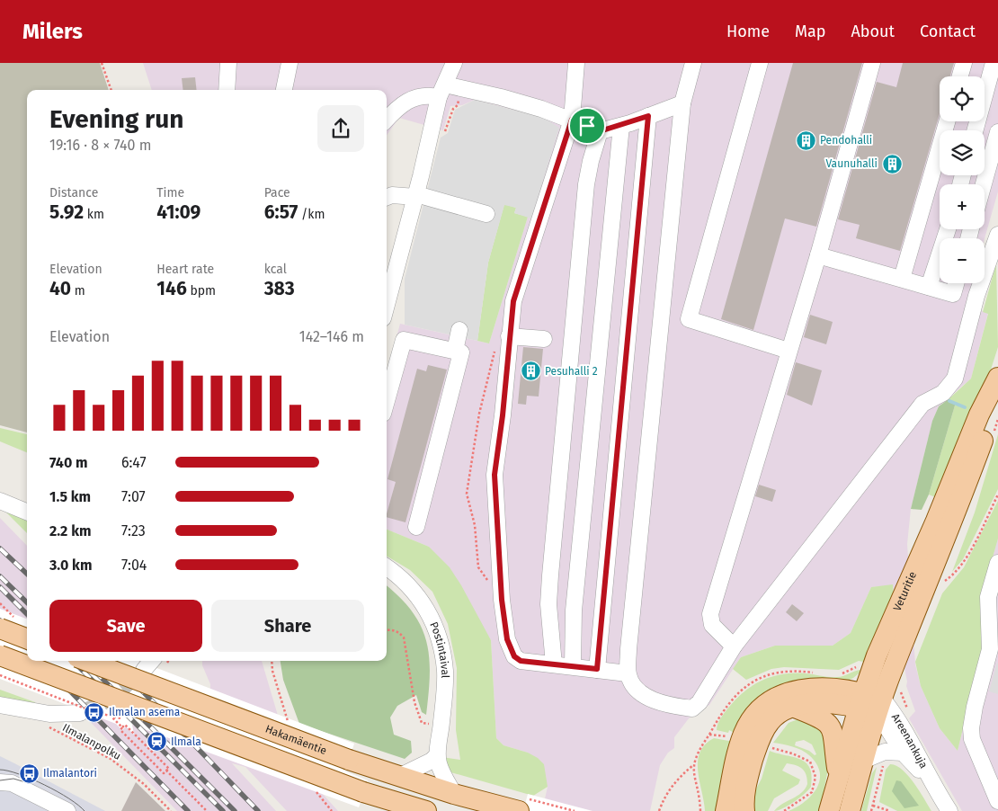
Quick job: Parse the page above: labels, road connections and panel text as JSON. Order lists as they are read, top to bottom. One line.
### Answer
{"streets":{"main road":["Veturitie","Hakamäentie"],"street":["Postintaival","Areenankuja"],"path":["Ilmalanpolku"]},"crossings":[["Veturitie","Areenankuja"]],"places":{"building":["Pendohalli","Vaunuhalli","Pesuhalli 2"],"bus stop":["Ilmalan asema","Ilmalantori"],"station":["Ilmala"]},"page":{"header":"Milers","nav":["Home","Map","About","Contact"],"map_buttons":["+","−"],"heading":["Evening run","19:16 · 8 × 740 m"],"stats":[["Distance","5.92 km"],["Time","41:09"],["Pace","6:57 /km"],["Elevation","40 m"],["Heart rate","146 bpm"],["kcal","383"]],"chart":["Elevation","142–146 m"],"list":[{"name":"740 m","note":"6:47"},{"name":"1.5 km","note":"7:07"},{"name":"2.2 km","note":"7:23"},{"name":"3.0 km","note":"7:04"}],"buttons":["Save","Share"]}}
